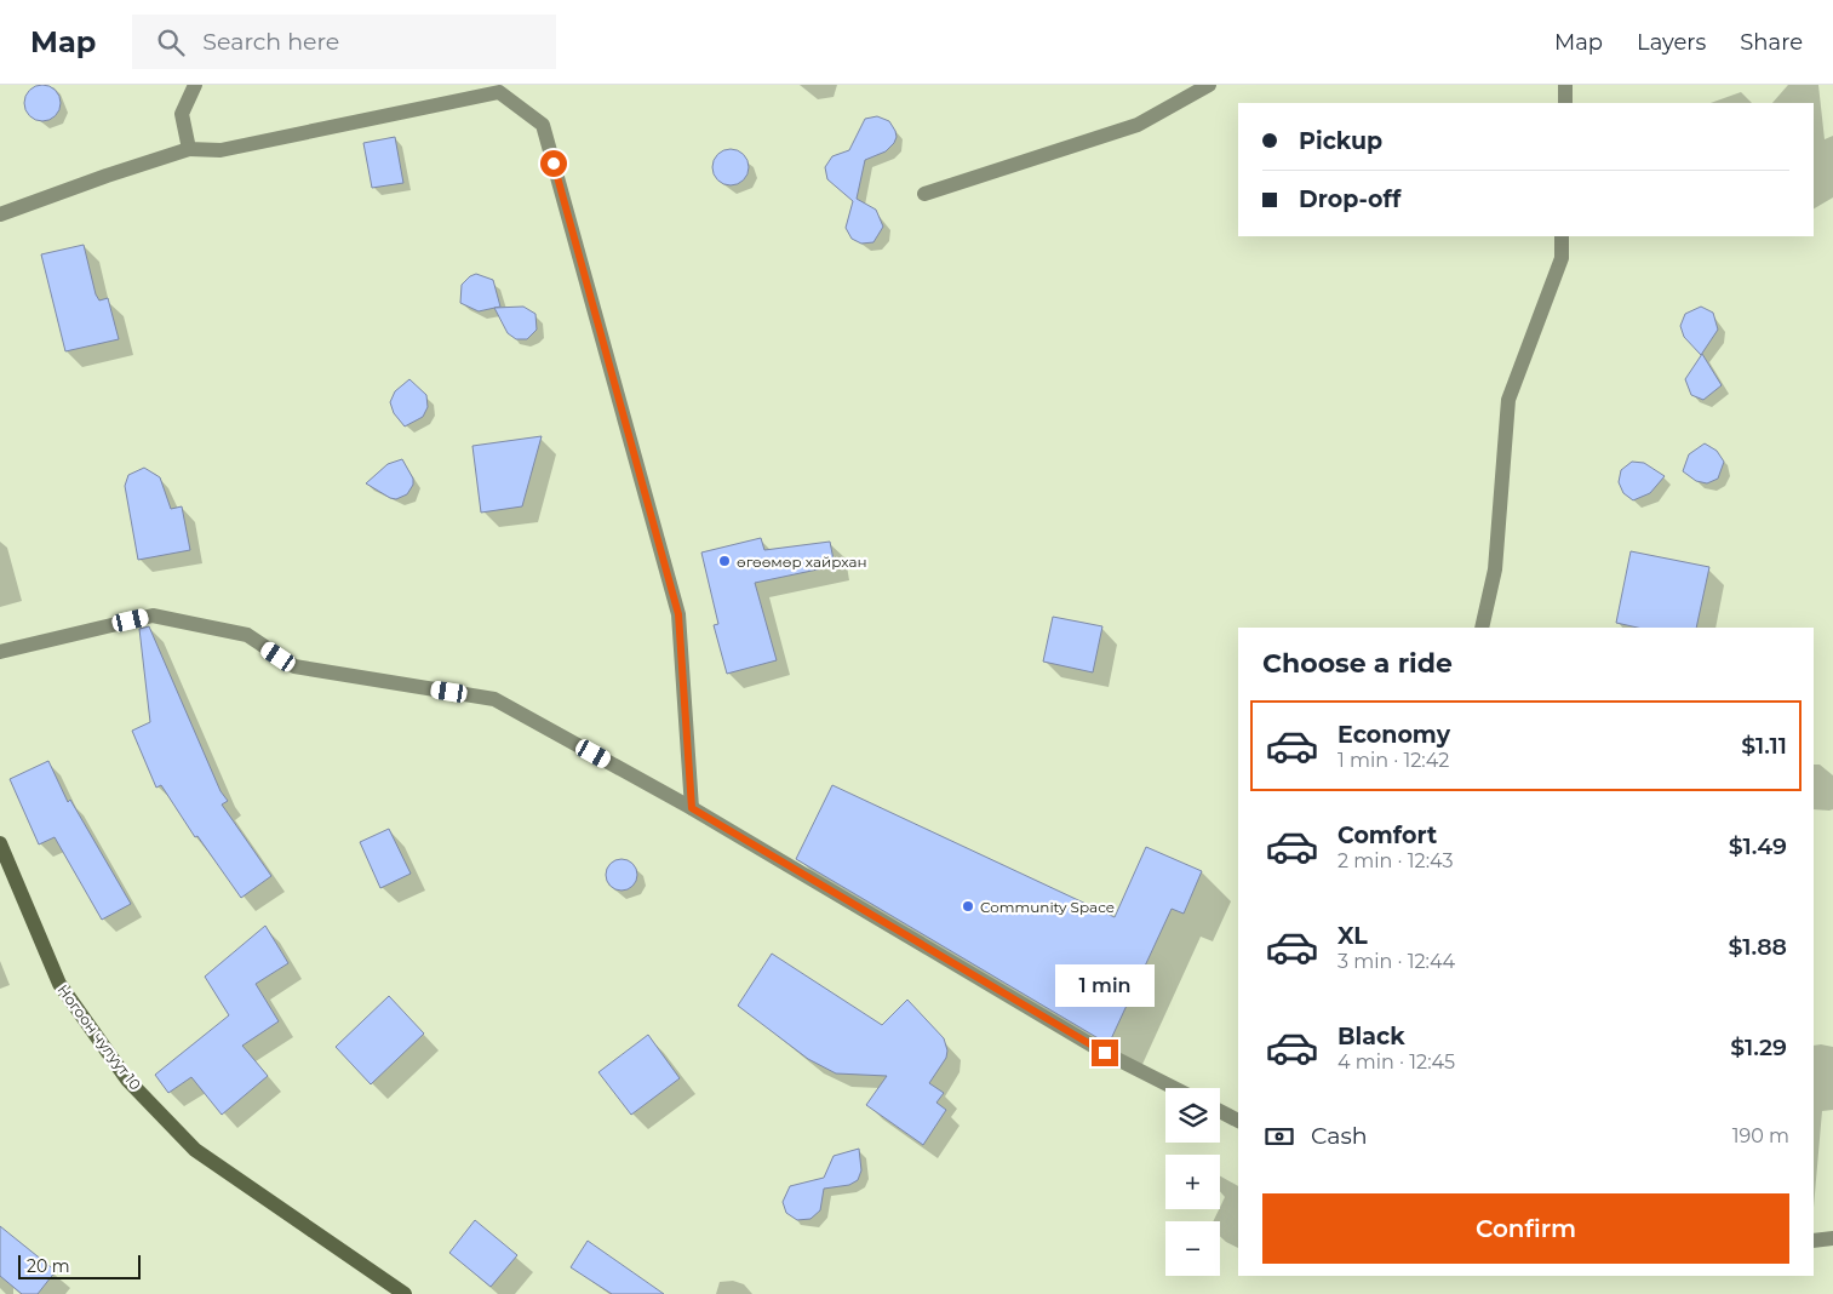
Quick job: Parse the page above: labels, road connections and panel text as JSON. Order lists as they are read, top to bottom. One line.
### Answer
{"streets":{"street":["Ногоон чулуут 10"]},"places":["өгөөмөр хайрхан","Community Space"],"scale_bar":"20 m","page":{"header":"Map","search":"Search here","nav":["Map","Layers","Share"],"banner":["Pickup","Drop-off"],"heading":"Choose a ride","list":[{"name":"Economy","note":"1 min · 12:42","value":"$1.11"},{"name":"Comfort","note":"2 min · 12:43","value":"$1.49"},{"name":"XL","note":"3 min · 12:44","value":"$1.88"},{"name":"Black","note":"4 min · 12:45","value":"$1.29"}],"bubble":"1 min","map_buttons":["+","−"],"pay":["Cash","190 m"],"buttons":"Confirm","scale":"20 m"}}
